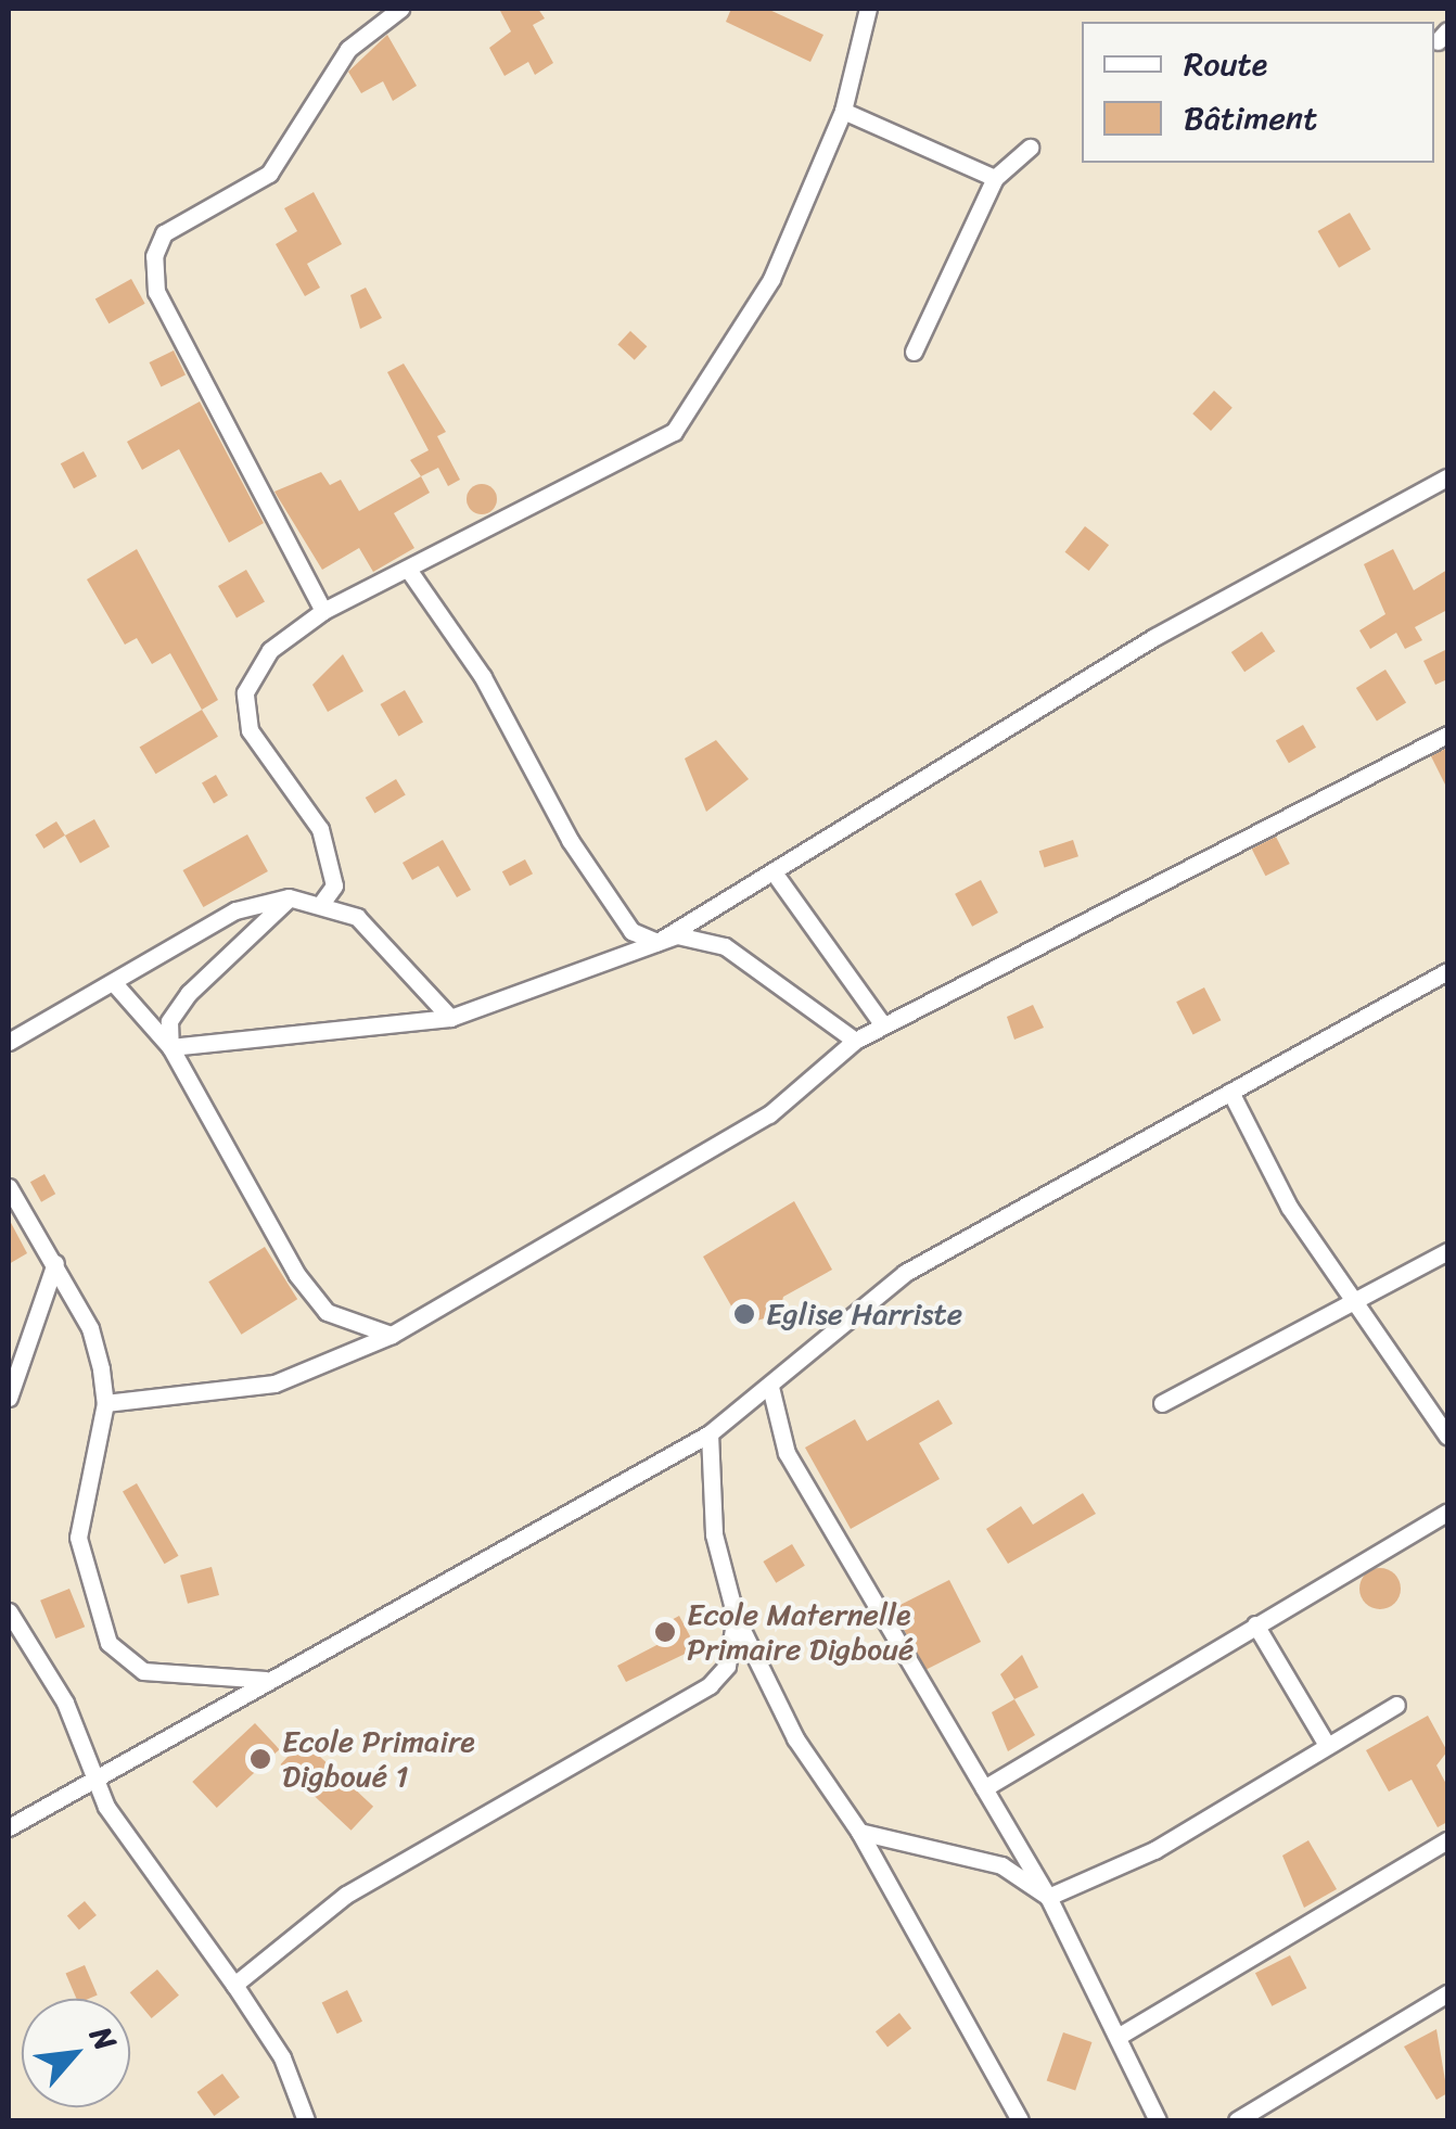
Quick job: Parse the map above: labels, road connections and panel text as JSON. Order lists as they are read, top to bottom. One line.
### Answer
{"places":["Eglise Harriste","Ecole Maternelle Primaire Digboué","Ecole Primaire Digboué 1"],"legend":["Route","Bâtiment"],"north":"top right"}
